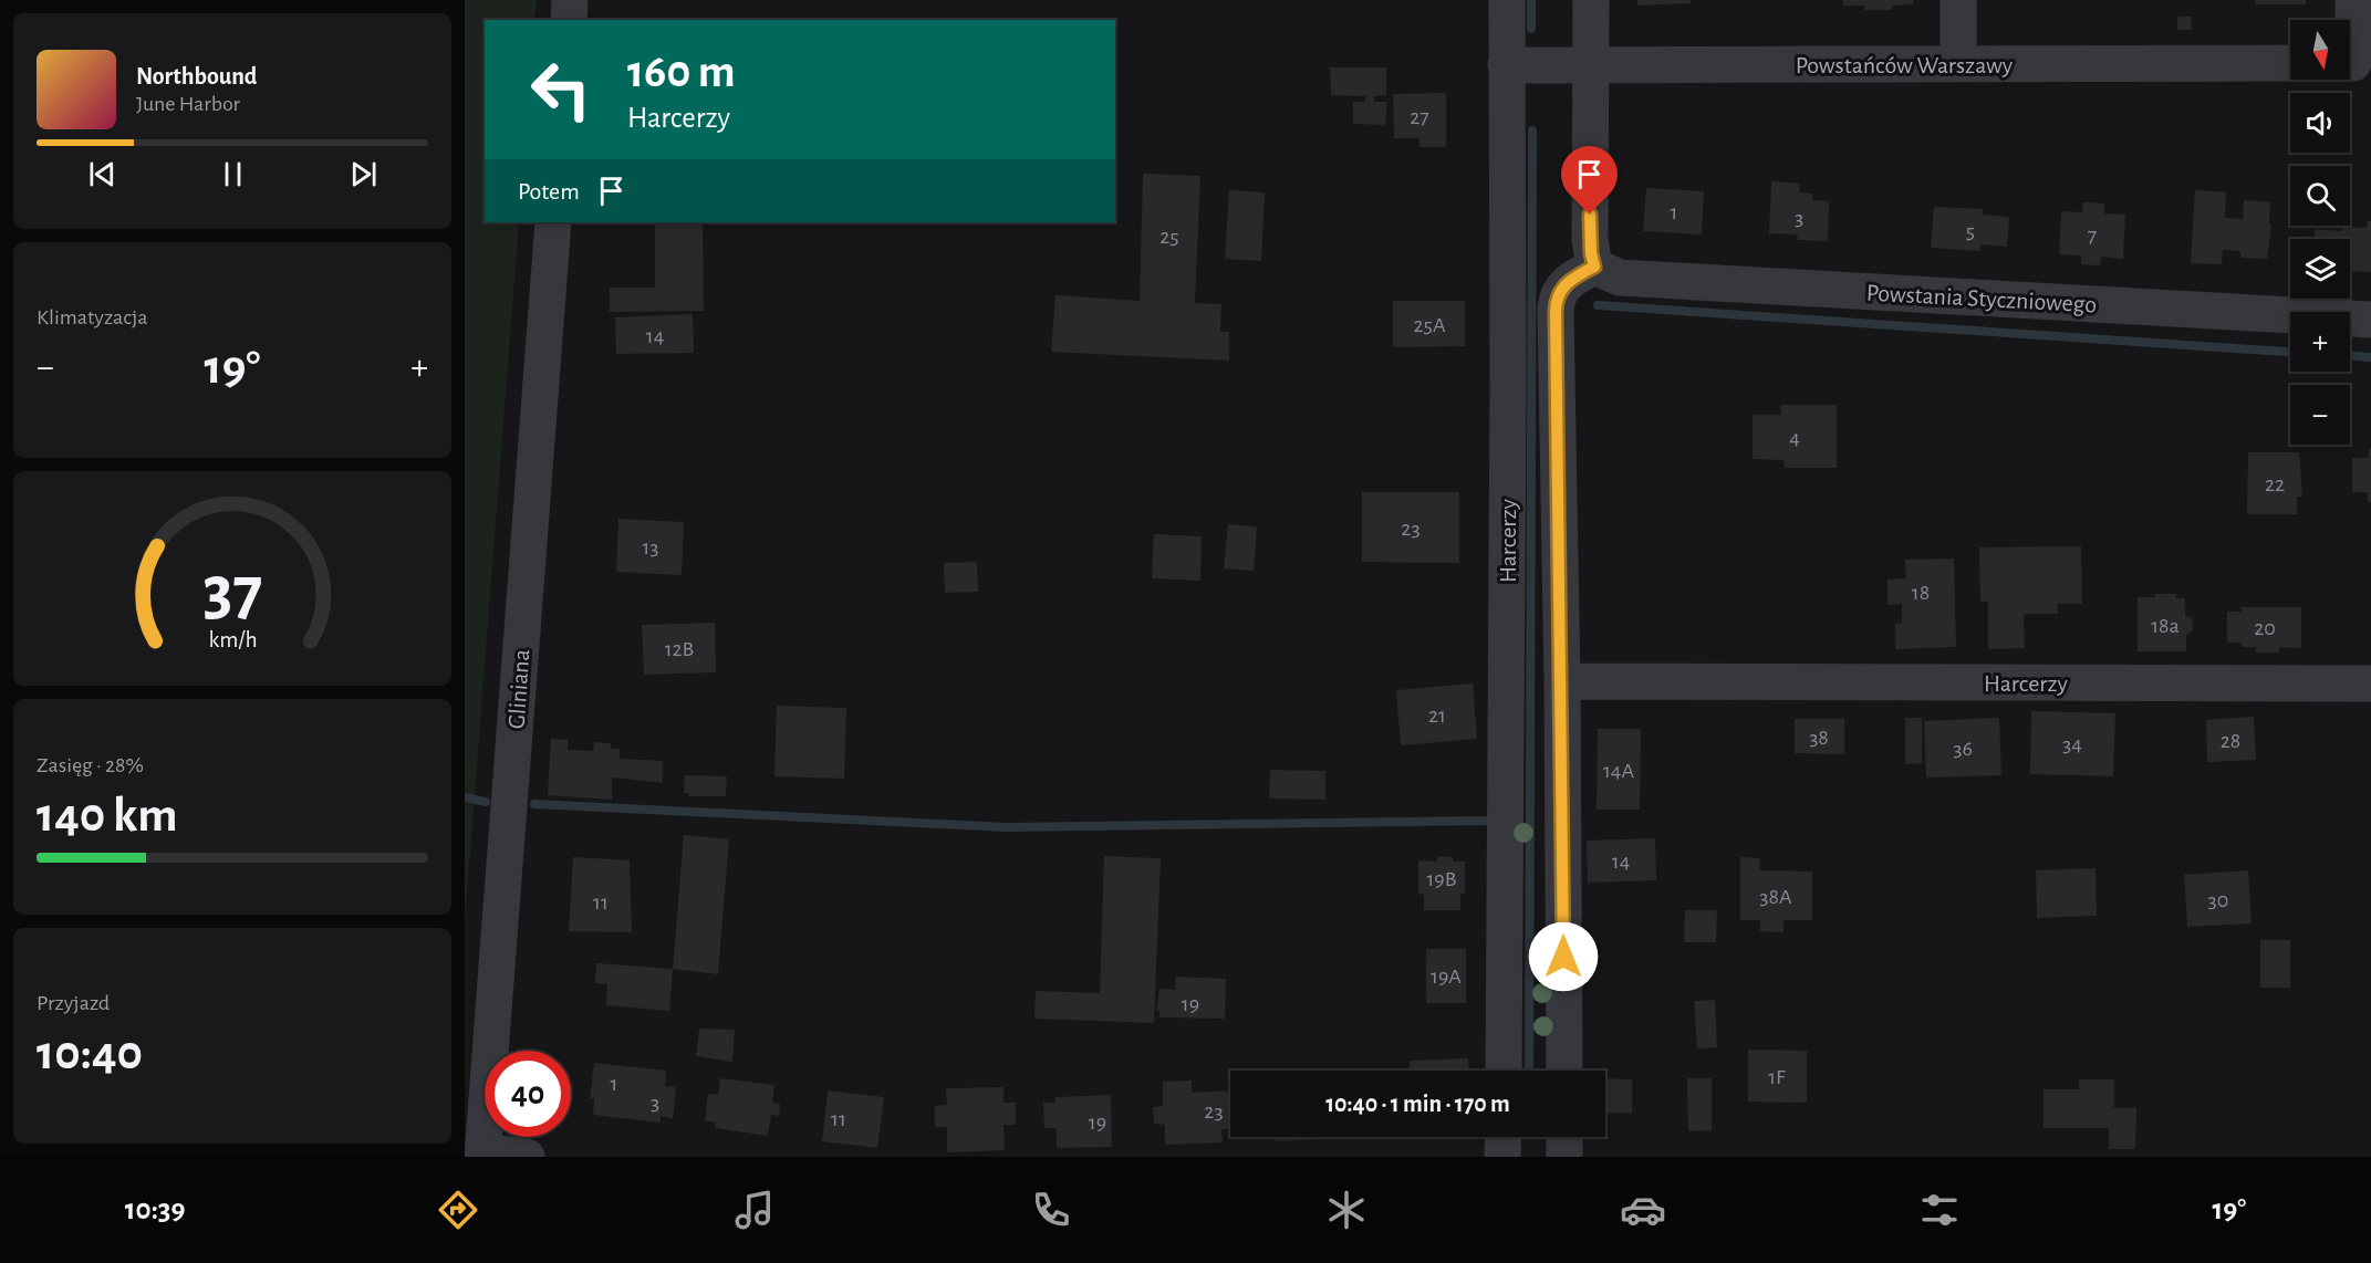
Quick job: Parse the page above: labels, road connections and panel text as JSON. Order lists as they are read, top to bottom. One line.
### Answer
{"streets":{"street":["Powstańców Warszawy","Powstania Styczniowego","Harcerzy","Gliniana"]},"crossings":[["Powstańców Warszawy","Harcerzy"],["Powstania Styczniowego","Harcerzy"]],"house_numbers":["27","1","3","5","7","25","25A","14","4","22","23","13","18","18a","20","12B","21","38","28","34","36","14A","14","19B","38A","30","11","19A","19","1F","1","3","23","11","19"],"north":"bottom","page":{"map_buttons":["+","−"],"turn":["160 m","Harcerzy"],"song":["Northbound","June Harbor"],"then":"Potem","tile":["Klimatyzacja",["Zasięg · 28%","140 km"],["Przyjazd","10:40"]],"heat":["−","19°","+"],"limit":"40","trip":"10:40 · 1 min · 170 m","tabs":["10:39","19°"],"gauge":["37","km/h"]}}
